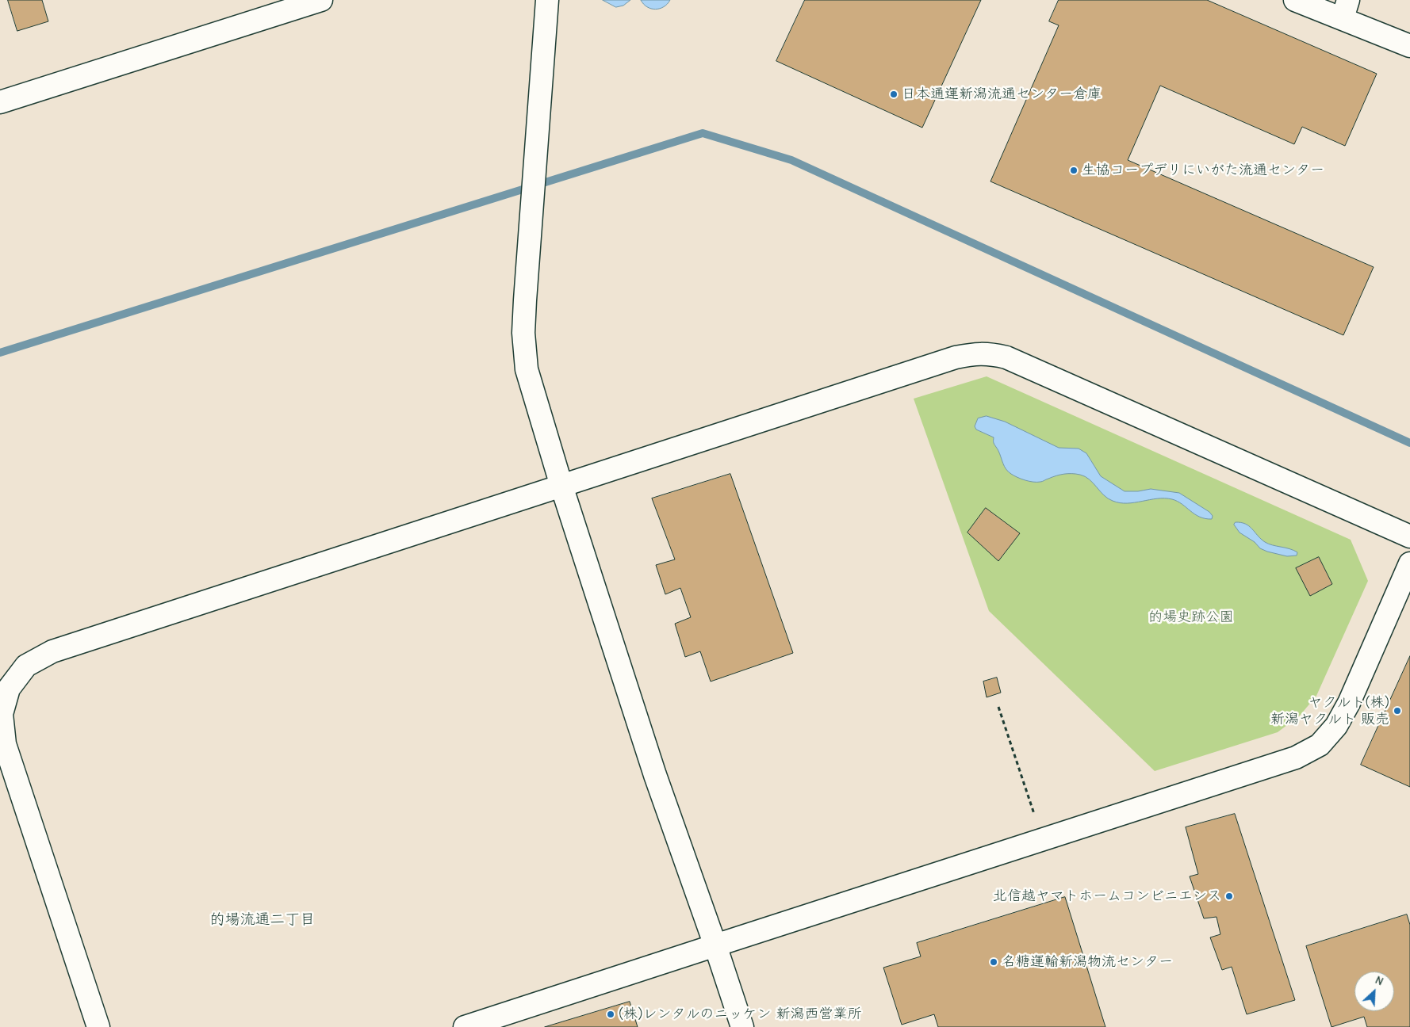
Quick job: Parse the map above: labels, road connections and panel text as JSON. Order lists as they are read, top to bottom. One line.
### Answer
{"districts":["的場流通二丁目"],"parks":["的場史跡公園"],"places":["日本通運新潟流通センター倉庫","生協コープデリにいがた流通センター","ヤクルト(株) 新潟ヤクルト 販売","北信越ヤマトホームコンビニエンス","名糖運輸新潟物流センター","(株)レンタルのニッケン 新潟西営業所"],"north":"top right"}
